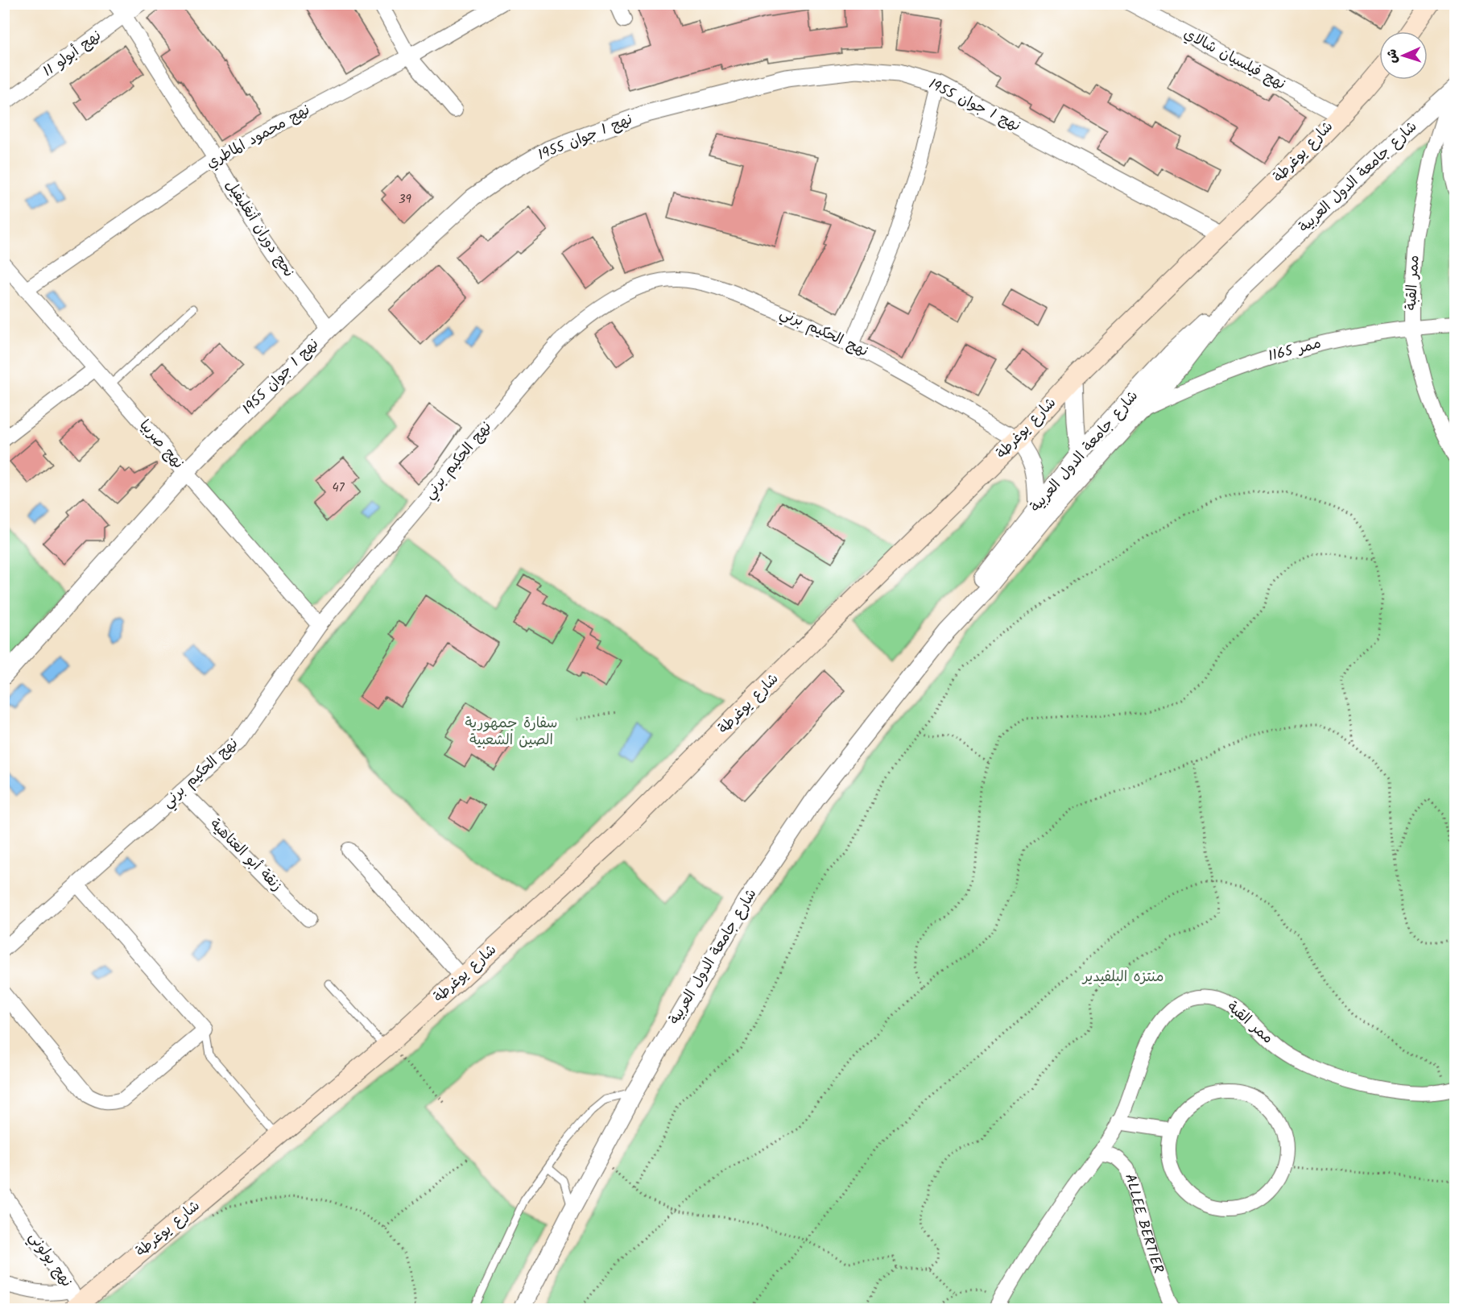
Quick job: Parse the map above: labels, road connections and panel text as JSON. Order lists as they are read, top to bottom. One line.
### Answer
{"streets":{"main road":["شارع يوغرطة"],"street":["نهج أبولو 11","نهج فيلسيان شالاي","نهج 1 جوان 1955","نهج محمود الماطري","شارع جامعة الدول العربية","نحج دوران أنغليفيل","ممر القبة","نهج الحكيم برني","ممر 1165","نهج صربيا","زنقة أبو العتاهية","ALLEE BERTIER","نهج بولوني"]},"crossings":[["نهج أبولو 11","نحج دوران أنغليفيل"],["نهج فيلسيان شالاي","شارع يوغرطة"],["نهج 1 جوان 1955","شارع يوغرطة"],["نهج 1 جوان 1955","نحج دوران أنغليفيل"],["نهج 1 جوان 1955","نهج صربيا"],["نهج محمود الماطري","نحج دوران أنغليفيل"],["نهج محمود الماطري","نهج صربيا"],["شارع يوغرطة","نهج الحكيم برني"],["شارع يوغرطة","نهج بولوني"],["شارع جامعة الدول العربية","ممر القبة"],["شارع جامعة الدول العربية","ممر 1165"],["ممر القبة","ممر 1165"],["ممر القبة","ALLEE BERTIER"],["نهج الحكيم برني","نهج صربيا"],["نهج الحكيم برني","زنقة أبو العتاهية"]],"parks":["سفارة جمهورية الصين الشعبية","منتزه البلفيدير"],"house_numbers":["39","47"],"north":"left"}
